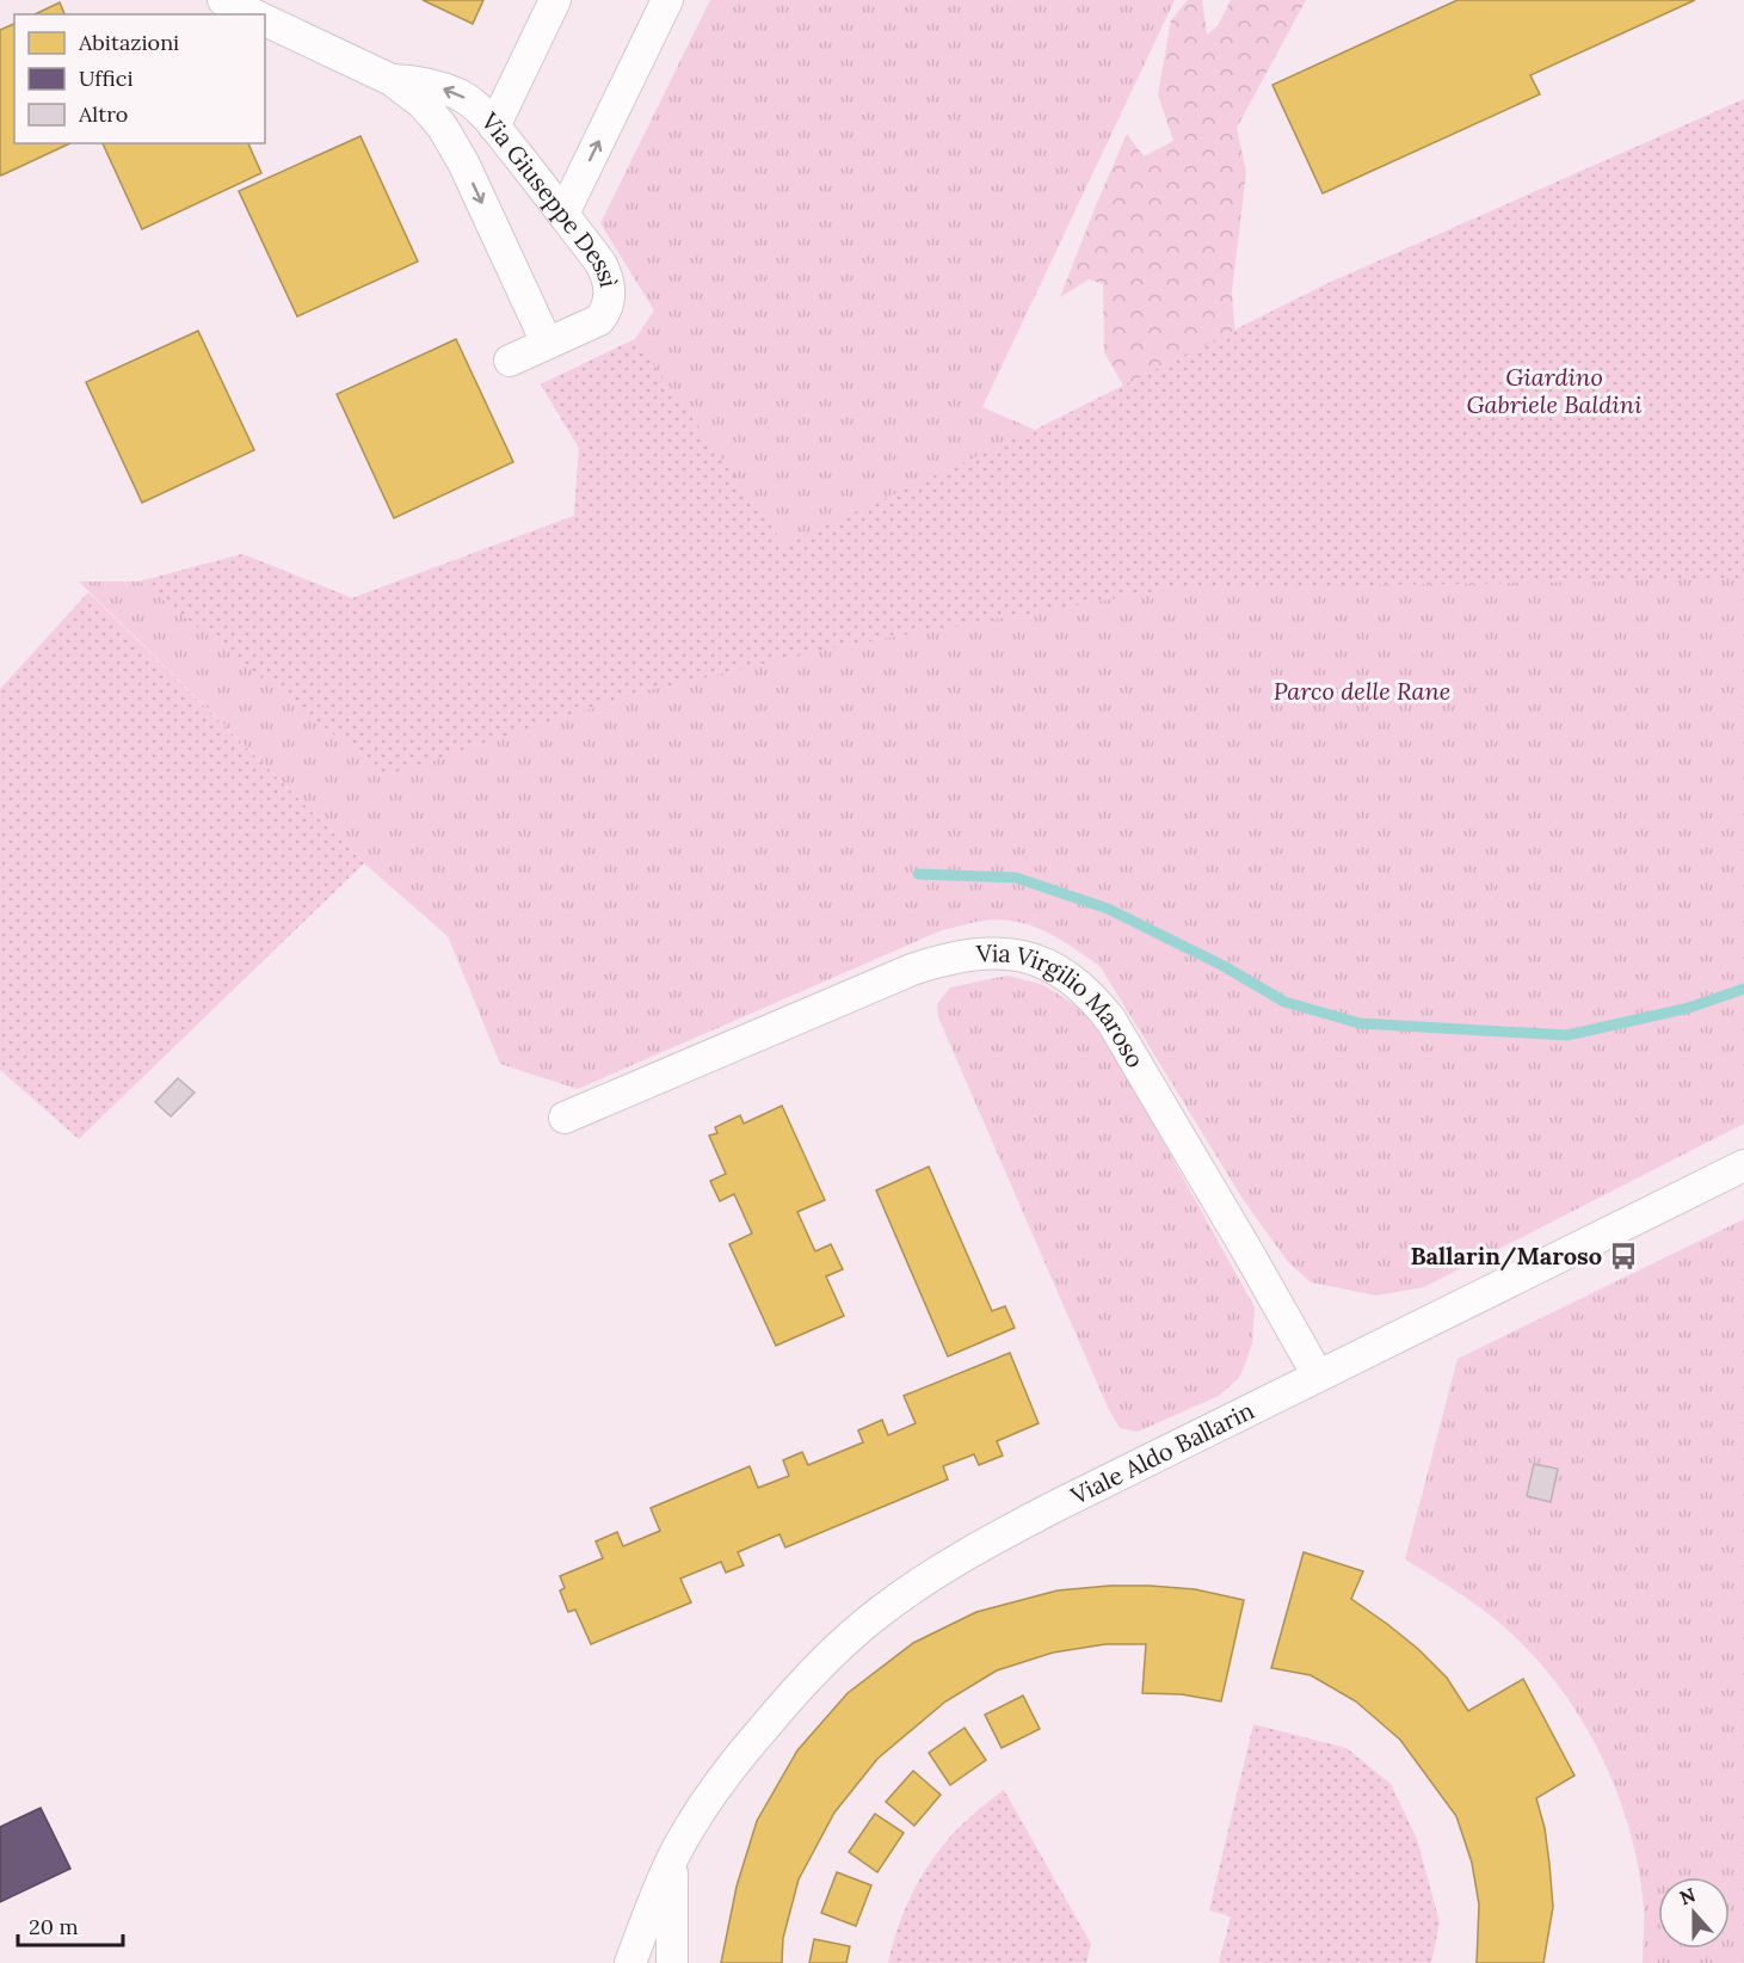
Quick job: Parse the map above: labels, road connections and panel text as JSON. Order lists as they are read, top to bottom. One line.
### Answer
{"streets":{"street":["Via Giuseppe Dessì","Via Virgilio Maroso","Viale Aldo Ballarin"]},"crossings":[["Via Virgilio Maroso","Viale Aldo Ballarin"]],"parks":["Giardino Gabriele Baldini","Parco delle Rane"],"places":{"bus stop":["Ballarin/Maroso"]},"legend":["Abitazioni","Uffici","Altro"],"scale_bar":"20 m","north":"top"}
